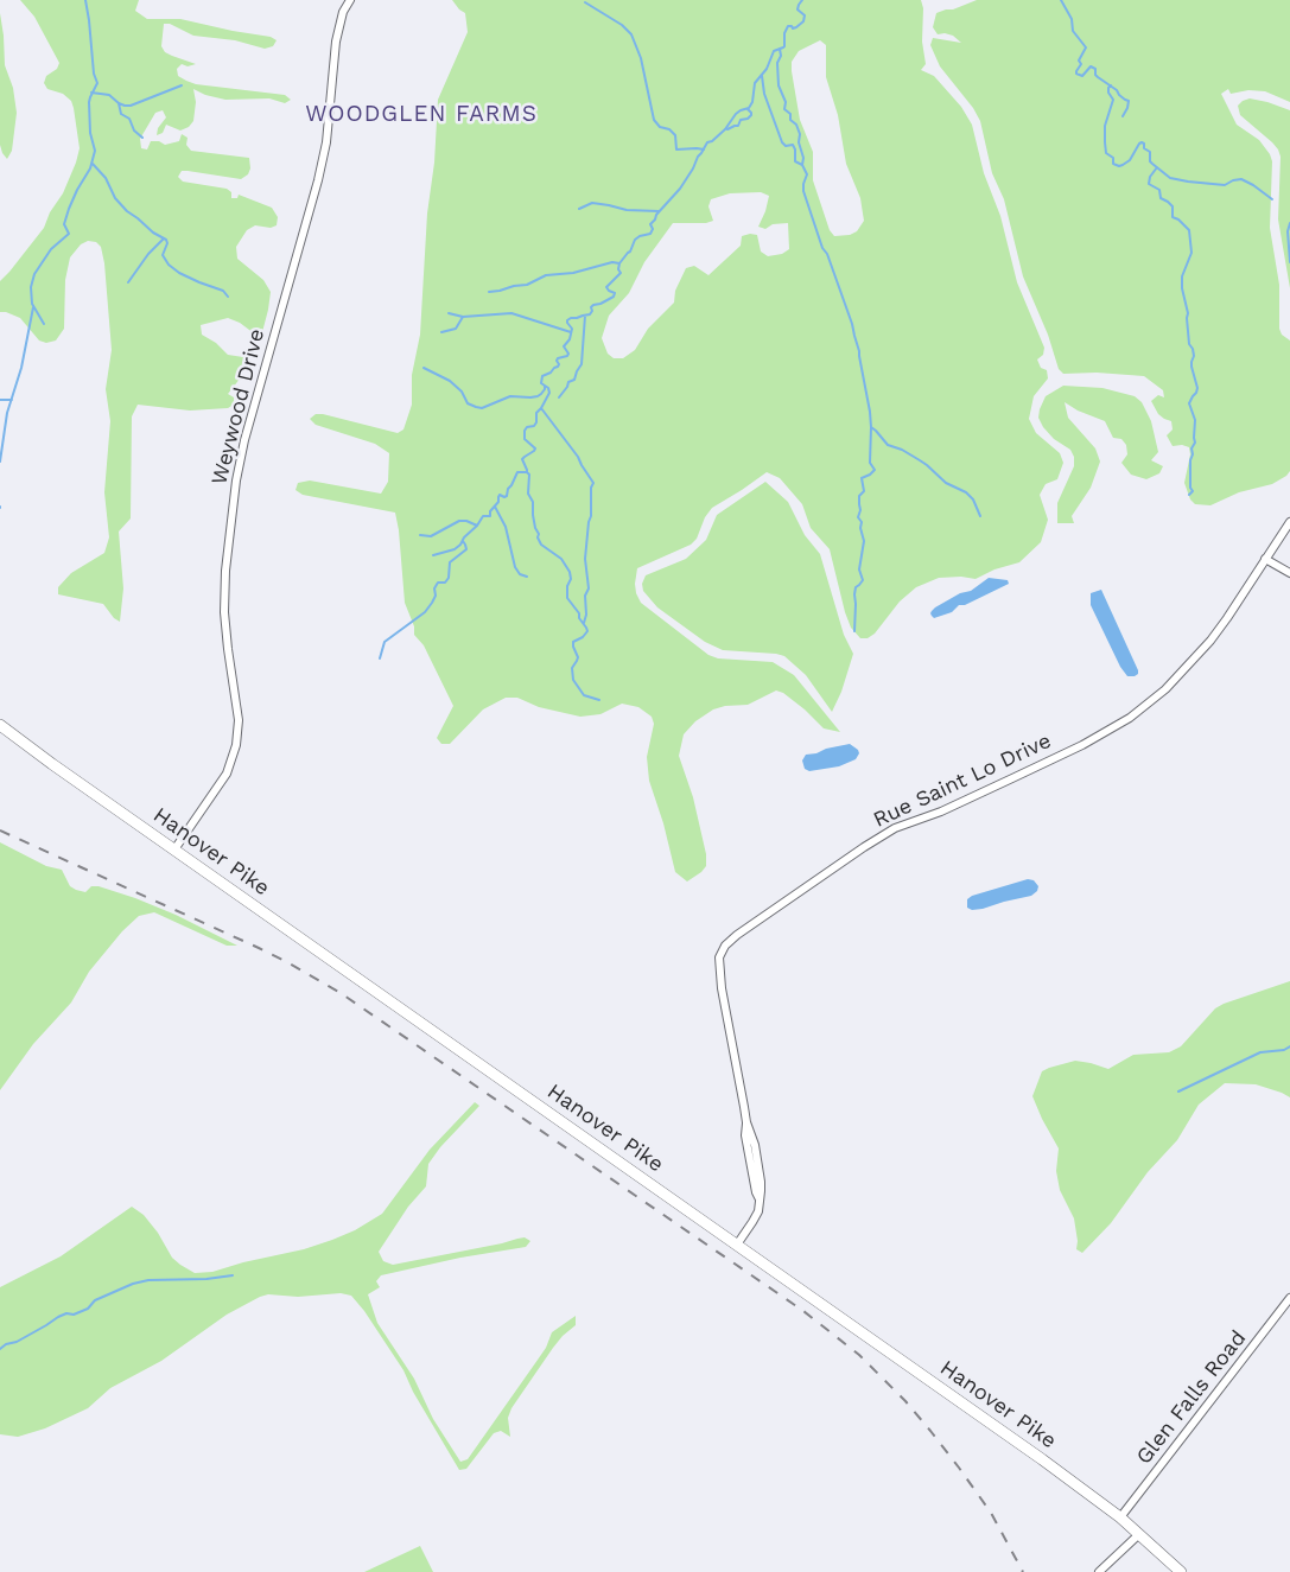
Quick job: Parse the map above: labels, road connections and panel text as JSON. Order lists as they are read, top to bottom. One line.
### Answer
{"streets":{"highway":["Hanover Pike"],"street":["Weywood Drive","Rue Saint Lo Drive","Glen Falls Road"]},"crossings":[["Weywood Drive","Hanover Pike"],["Rue Saint Lo Drive","Hanover Pike"],["Hanover Pike","Glen Falls Road"]],"districts":["WOODGLEN FARMS"]}
